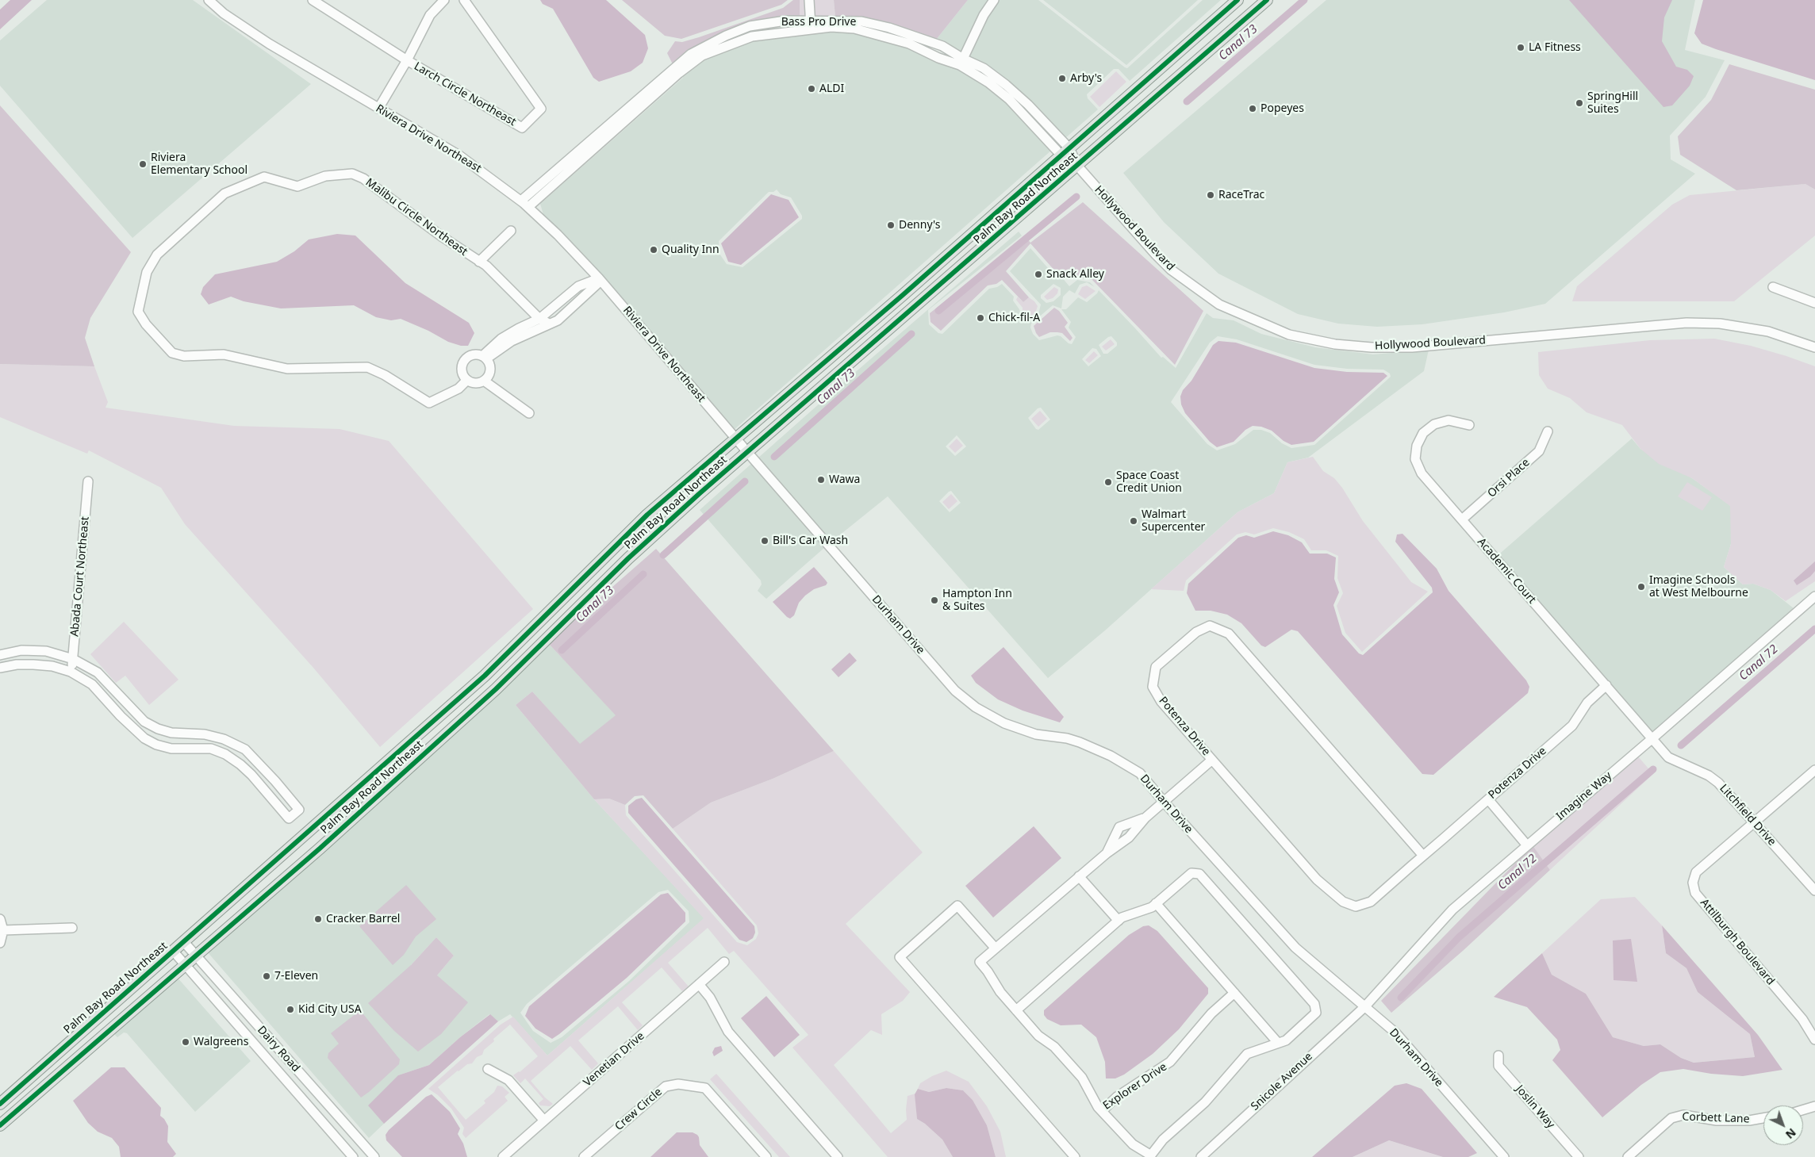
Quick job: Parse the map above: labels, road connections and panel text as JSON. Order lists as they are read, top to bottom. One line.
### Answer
{"streets":{"main road":["Palm Bay Road Northeast"],"street":["Bass Pro Drive","Larch Circle Northeast","Riviera Drive Northeast","Malibu Circle Northeast","Hollywood Boulevard","Orsi Place","Academic Court","Abada Court Northeast","Durham Drive","Potenza Drive","Imagine Way","Litchfield Drive","Attilburgh Boulevard","Dairy Road","Venetian Drive","Snicole Avenue","Explorer Drive","Joslin Way","Crew Circle","Corbett Lane"]},"crossings":[["Bass Pro Drive","Riviera Drive Northeast"],["Bass Pro Drive","Palm Bay Road Northeast"],["Bass Pro Drive","Hollywood Boulevard"],["Riviera Drive Northeast","Palm Bay Road Northeast"],["Riviera Drive Northeast","Malibu Circle Northeast"],["Riviera Drive Northeast","Durham Drive"],["Palm Bay Road Northeast","Hollywood Boulevard"],["Palm Bay Road Northeast","Durham Drive"],["Palm Bay Road Northeast","Dairy Road"],["Orsi Place","Academic Court"],["Academic Court","Potenza Drive"],["Academic Court","Imagine Way"],["Academic Court","Litchfield Drive"],["Durham Drive","Imagine Way"],["Durham Drive","Snicole Avenue"],["Imagine Way","Litchfield Drive"],["Imagine Way","Snicole Avenue"],["Litchfield Drive","Attilburgh Boulevard"]],"water":["Canal 73","Canal 72"],"places":["LA Fitness","Arby's","ALDI","SpringHill Suites","Popeyes","Riviera Elementary School","RaceTrac","Denny's","Quality Inn","Snack Alley","Chick-fil-A","Wawa","Space Coast Credit Union","Walmart Supercenter","Bill's Car Wash","Imagine Schools at West Melbourne","Hampton Inn & Suites","Cracker Barrel","7-Eleven","Kid City USA","Walgreens"],"north":"bottom right"}
